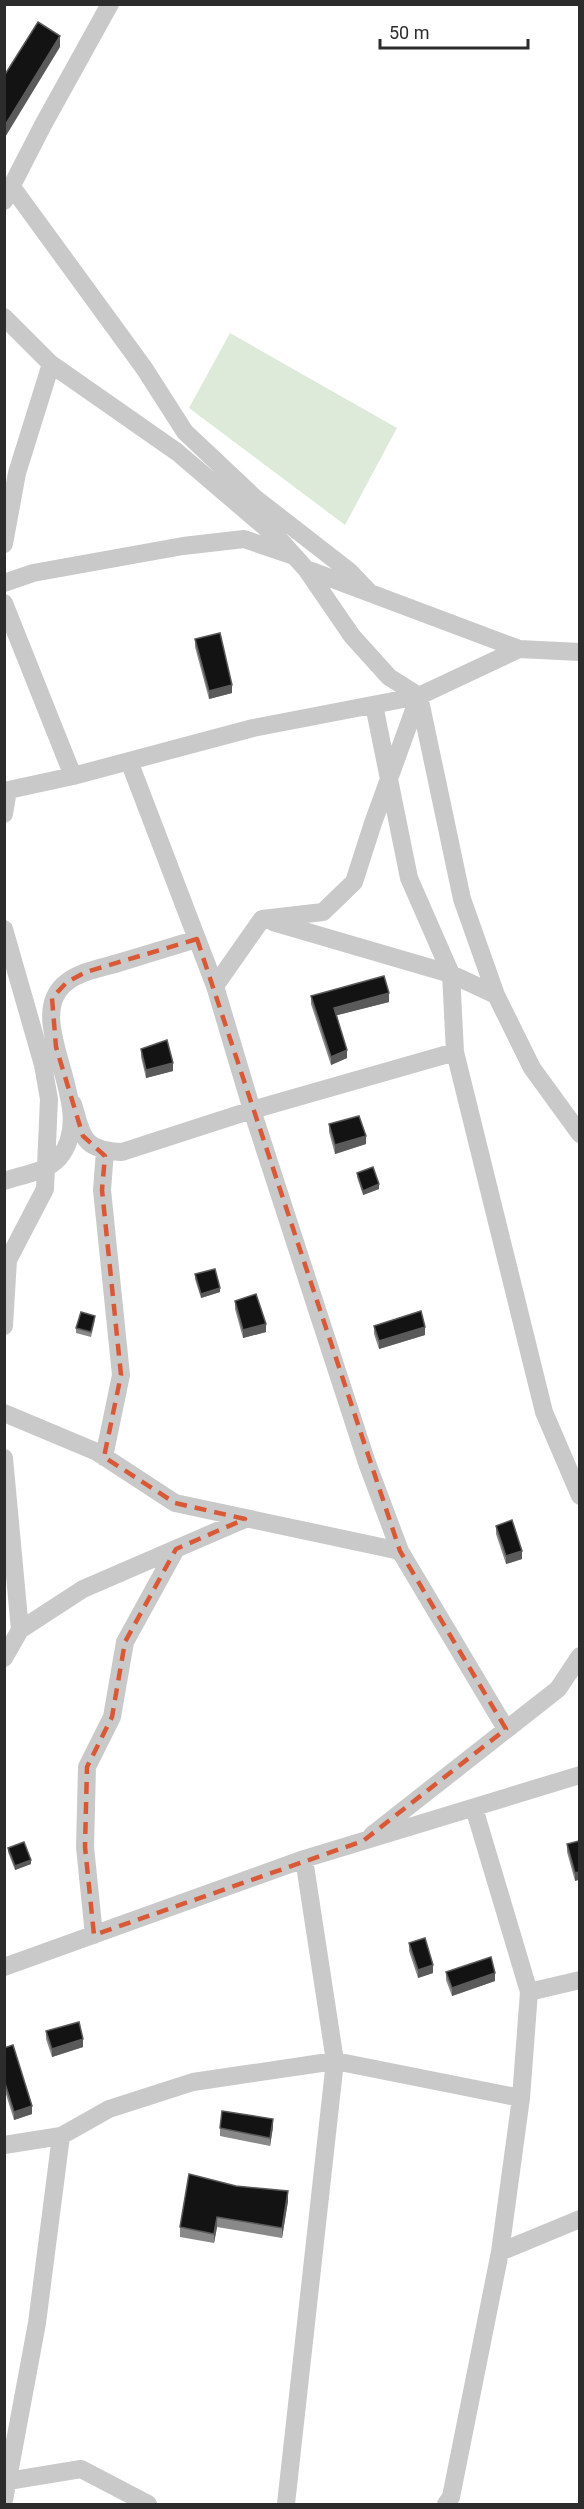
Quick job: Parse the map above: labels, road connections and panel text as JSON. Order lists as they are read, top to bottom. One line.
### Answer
{"scale_bar":"50 m"}
